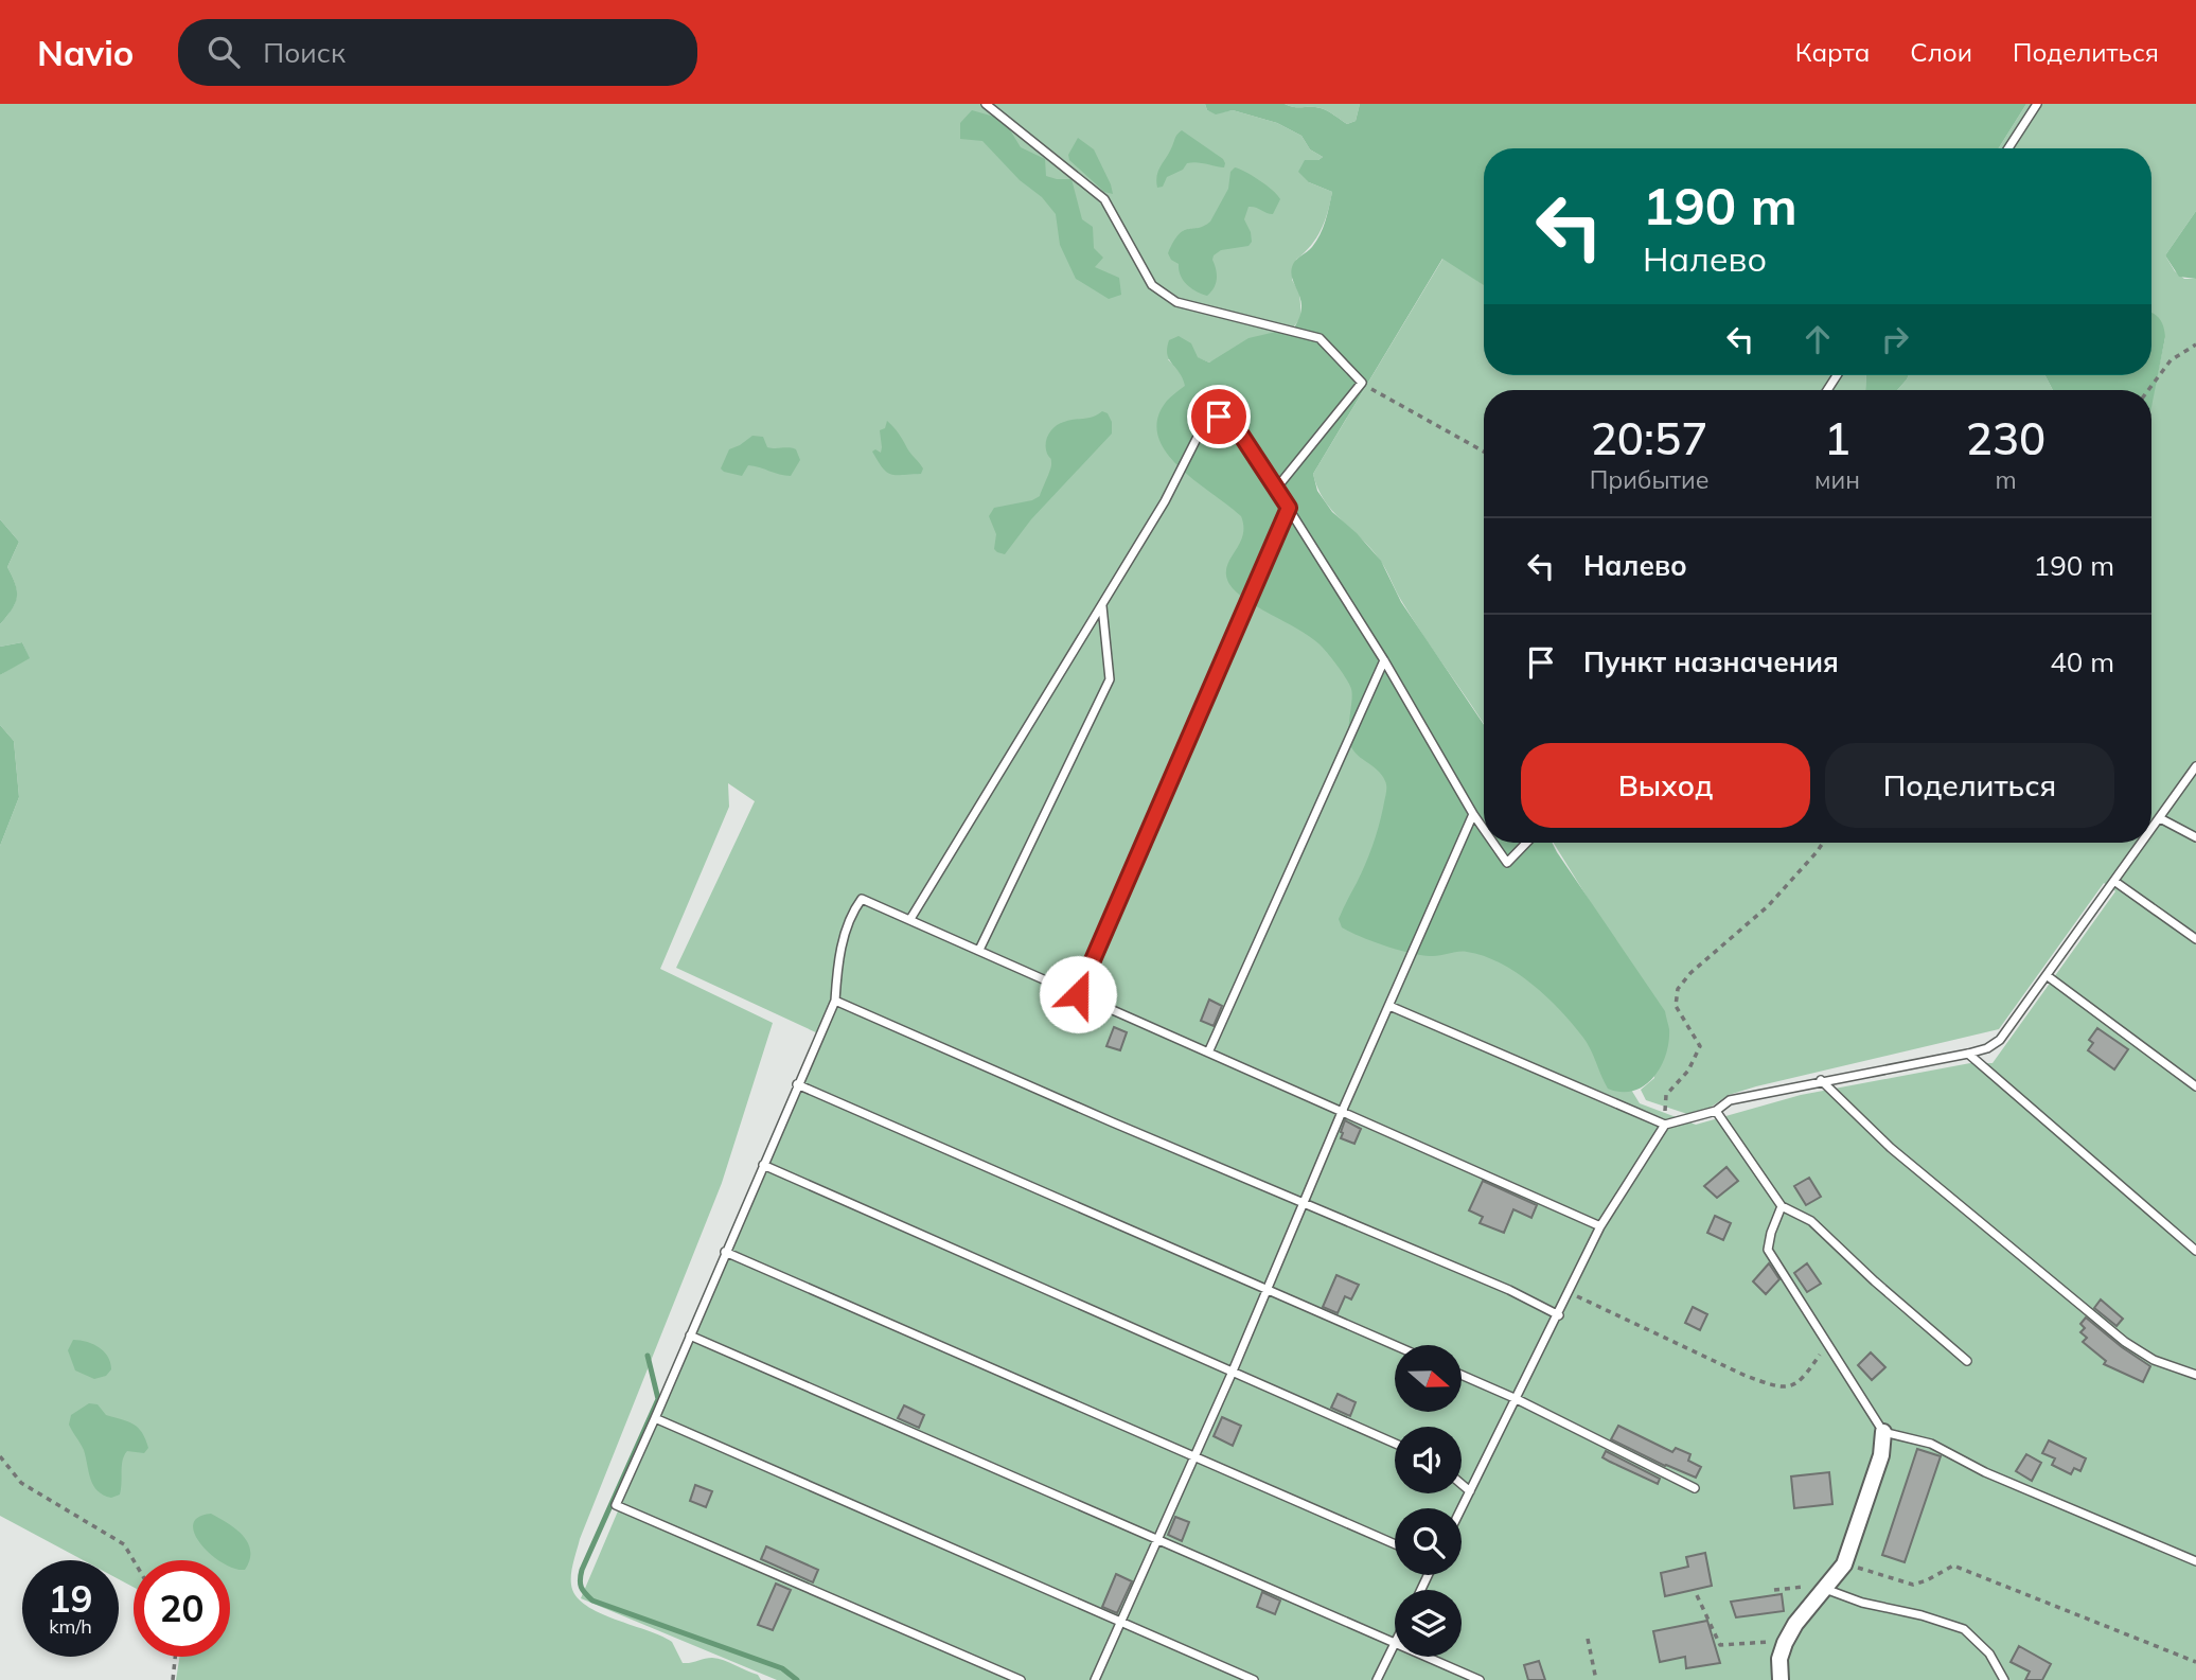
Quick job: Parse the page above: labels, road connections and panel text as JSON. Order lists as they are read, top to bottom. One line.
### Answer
{"north":"right","page":{"header":"Navio","search":"Поиск","nav":["Карта","Слои","Поделиться"],"turn":["190 m","Налево"],"eta":["20:57","Прибытие","1","мин","230","m"],"list":[{"name":"Налево","value":"190 m"},{"name":"Пункт назначения","value":"40 m"}],"buttons":["Выход","Поделиться"],"speed":"19 km/h","limit":"20"}}
